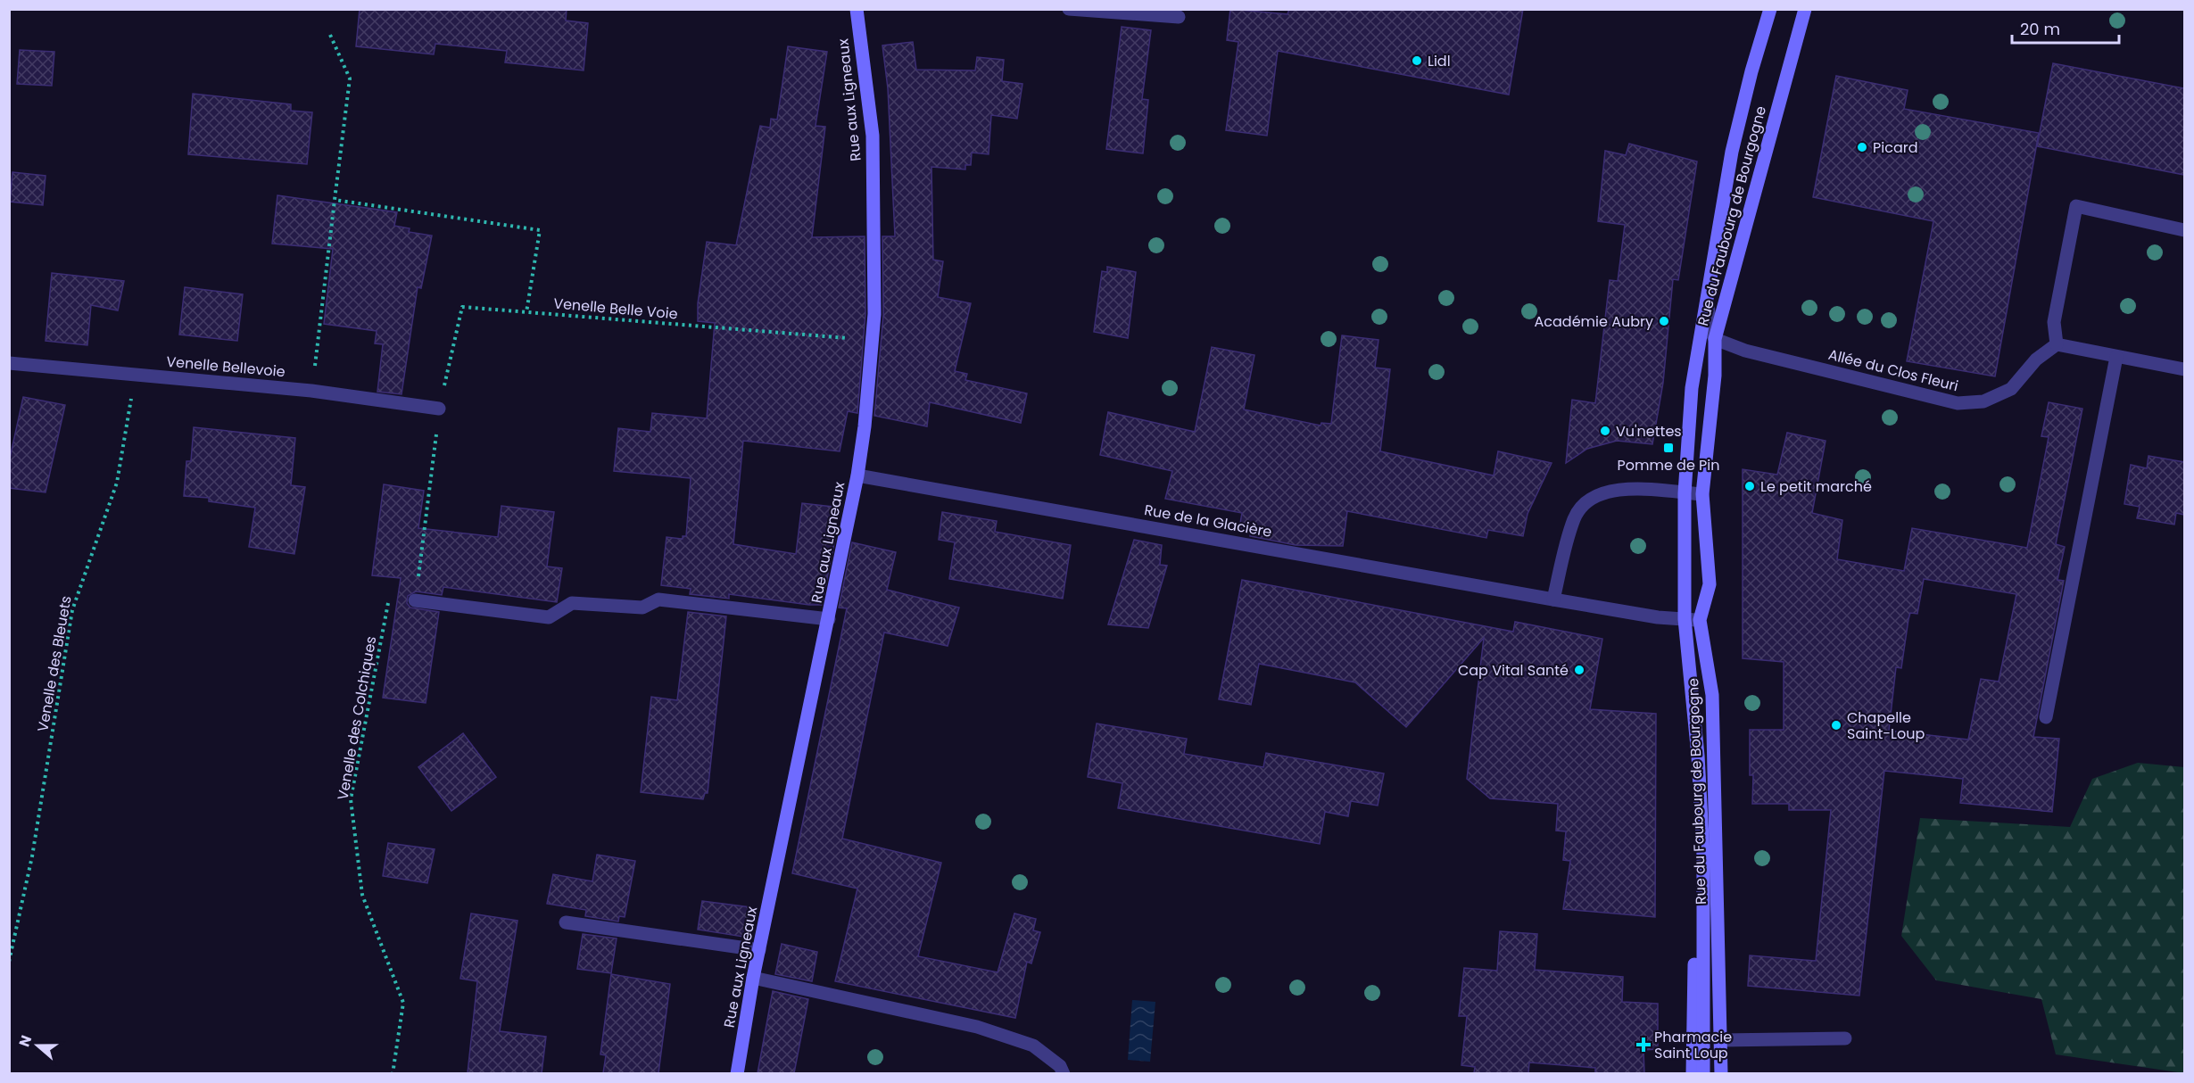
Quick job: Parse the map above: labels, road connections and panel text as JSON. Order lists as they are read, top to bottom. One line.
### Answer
{"streets":{"main road":["Rue aux Ligneaux","Rue du Faubourg de Bourgogne"],"street":["Venelle Bellevoie","Allée du Clos Fleuri","Rue de la Glacière"],"path":["Venelle Belle Voie","Venelle des Bleuets","Venelle des Colchiques"]},"crossings":[["Rue aux Ligneaux","Venelle Belle Voie"],["Rue aux Ligneaux","Rue de la Glacière"],["Rue du Faubourg de Bourgogne","Allée du Clos Fleuri"],["Rue du Faubourg de Bourgogne","Rue de la Glacière"],["Venelle Belle Voie","Venelle Bellevoie"],["Venelle Bellevoie","Venelle des Bleuets"]],"places":{"other":["Lidl","Picard","Académie Aubry","Vu'nettes","Le petit marché","Cap Vital Santé","Chapelle Saint-Loup"],"transit":["Pomme de Pin"],"health":["Pharmacie Saint Loup"]},"scale_bar":"20 m","north":"left"}
